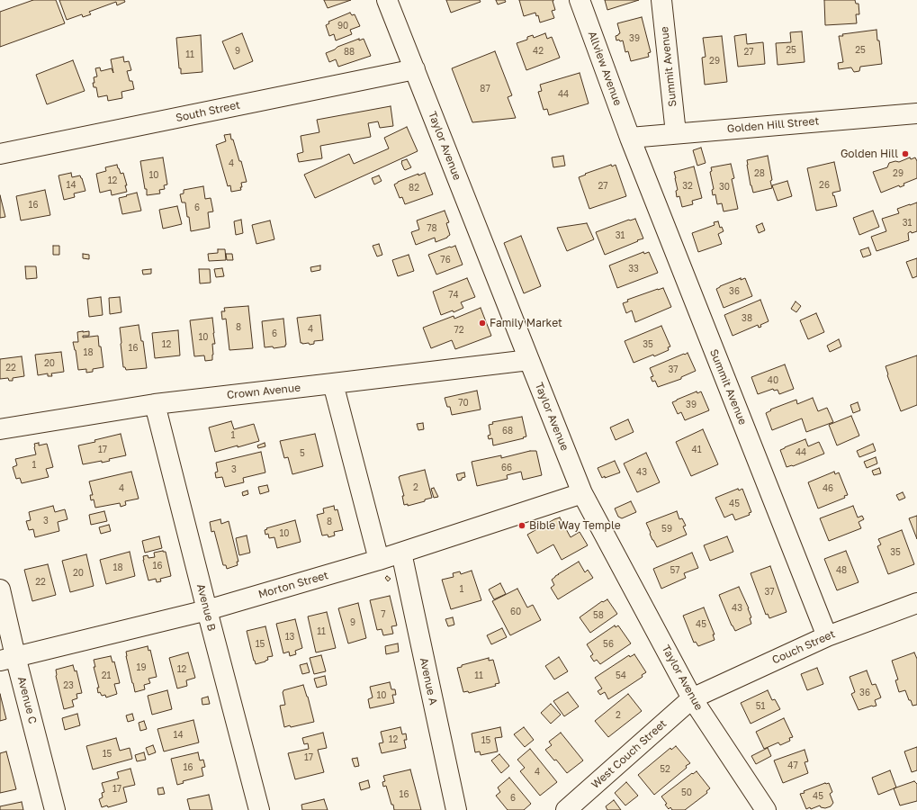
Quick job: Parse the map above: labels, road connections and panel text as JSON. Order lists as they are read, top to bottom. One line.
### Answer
{"streets":{"street":["Summit Avenue","Allview Avenue","South Street","Golden Hill Street","Taylor Avenue","Crown Avenue","Morton Street","Avenue B","Couch Street","Avenue A","Avenue C","West Couch Street"]},"crossings":[["Summit Avenue","Allview Avenue"],["Summit Avenue","Golden Hill Street"],["Summit Avenue","Couch Street"],["Allview Avenue","Golden Hill Street"],["South Street","Taylor Avenue"],["Taylor Avenue","Crown Avenue"],["Taylor Avenue","Morton Street"],["Taylor Avenue","Couch Street"],["Taylor Avenue","West Couch Street"],["Crown Avenue","Avenue B"],["Morton Street","Avenue B"],["Morton Street","Avenue A"],["Morton Street","Avenue C"],["Couch Street","West Couch Street"]],"places":["Golden Hill","Family Market","Bible Way Temple"],"house_numbers":["90","39","25","25","9","42","88","27","11","29","87","44","4","28","29","10","12","14","26","27","32","30","82","16","6","31","78","31","76","33","36","74","38","8","4","72","6","10","12","35","16","18","20","22","37","40","70","39","68","1","17","41","44","5","1","66","3","43","2","4","46","45","3","8","59","10","35","16","18","57","48","20","22","1","37","43","60","7","58","9","45","11","13","15","56","19","12","21","11","54","23","36","10","51","2","14","12","15","15","17","47","16","52","4","17","50","16","45","6"]}
